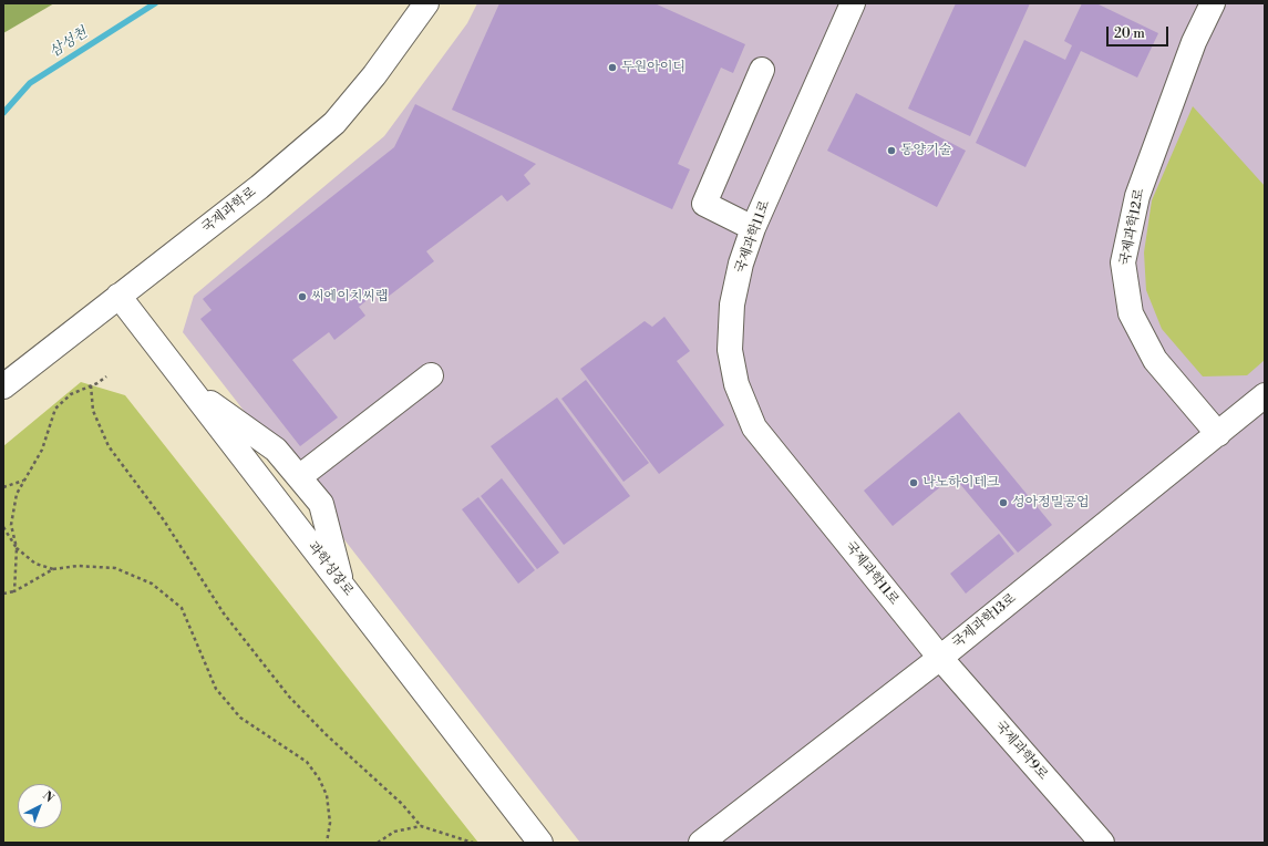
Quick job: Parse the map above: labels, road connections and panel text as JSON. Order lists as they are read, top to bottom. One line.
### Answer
{"streets":{"street":["국제과학로","국제과학12로","국제과학11로","과학성장로","국제과학13로","국제과학9로"]},"crossings":[["국제과학로","과학성장로"],["국제과학12로","국제과학13로"],["국제과학11로","국제과학13로"],["국제과학11로","국제과학9로"],["국제과학13로","국제과학9로"]],"water":["삼성천"],"places":["두원아이디","동양기술","씨에이치씨랩","나노하이테크","성아정밀공업"],"scale_bar":"20 m","north":"top right"}
